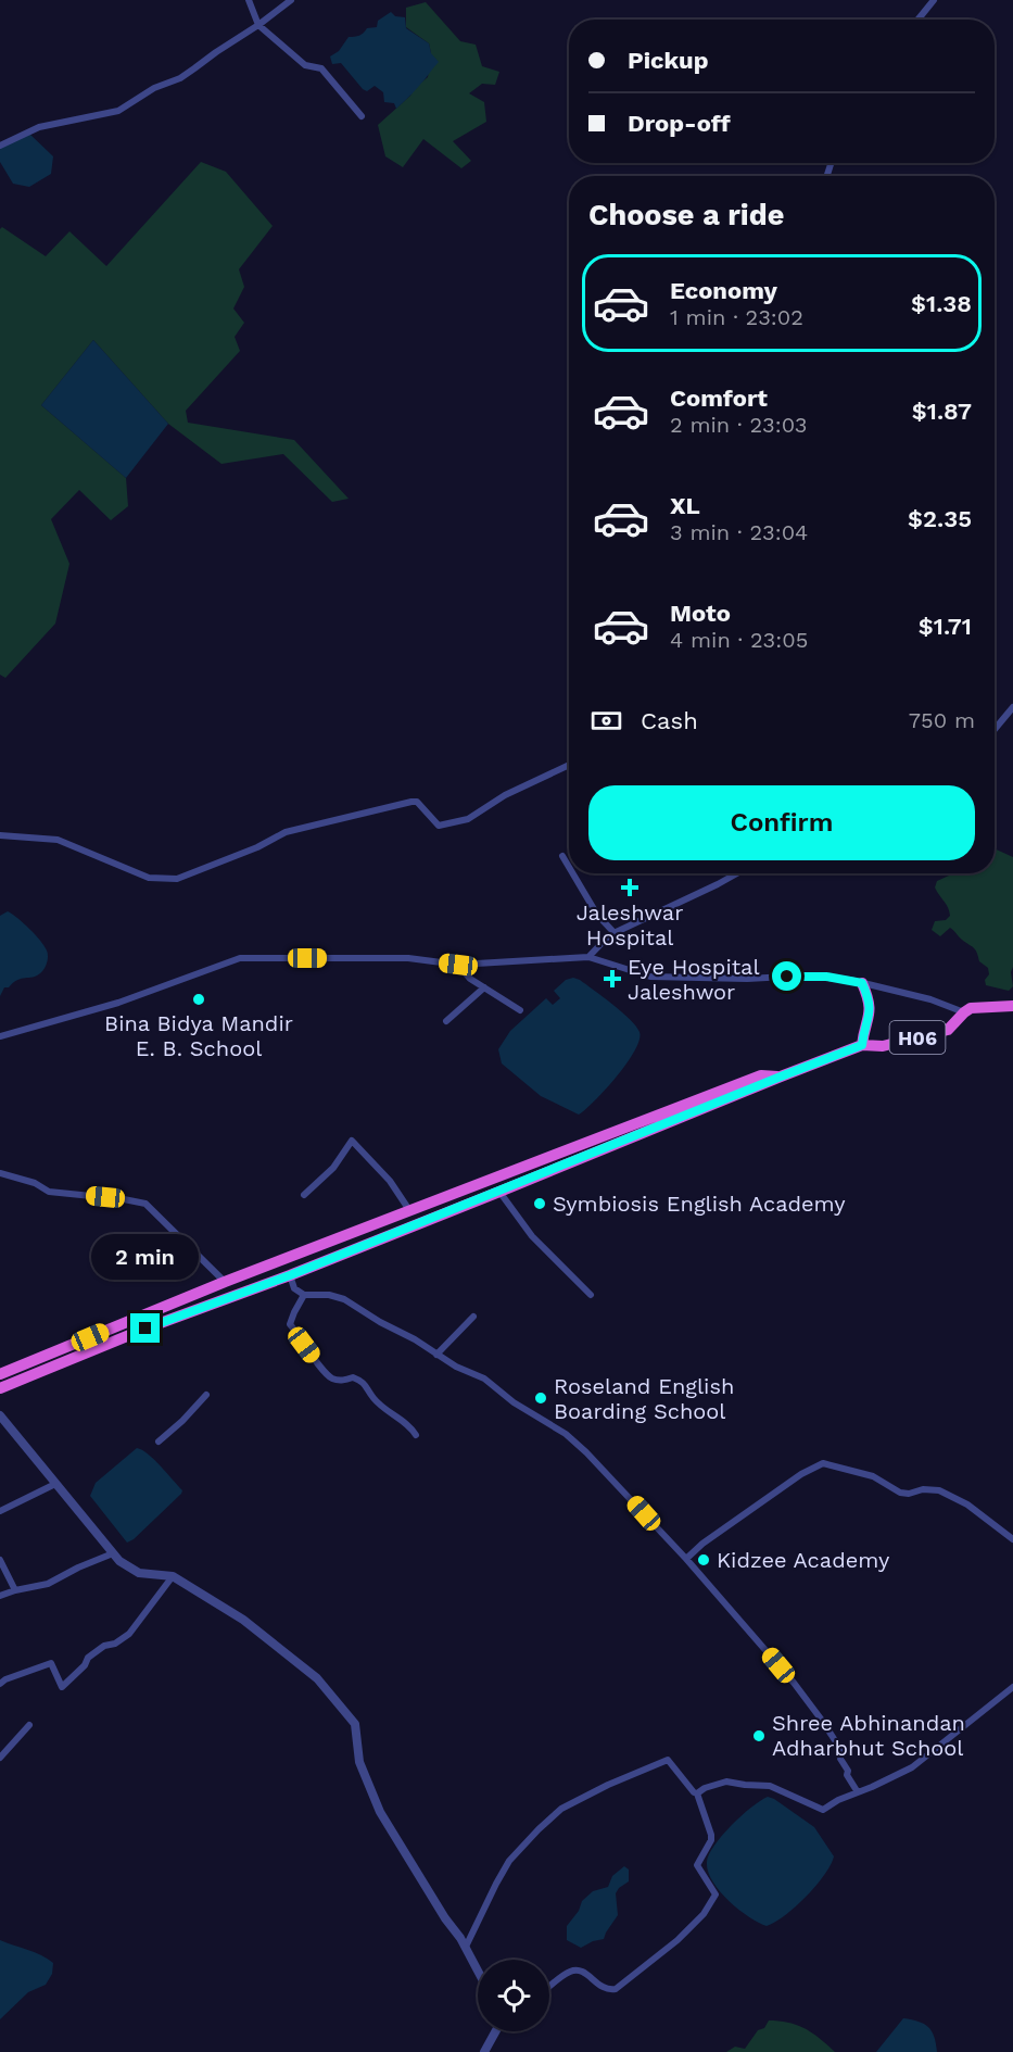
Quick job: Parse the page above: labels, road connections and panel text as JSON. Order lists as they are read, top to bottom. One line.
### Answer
{"streets":{"highway":["H06"]},"places":{"health":["Jaleshwar Hospital","Eye Hospital Jaleshwor"],"other":["Bina Bidya Mandir E. B. School","Symbiosis English Academy","Roseland English Boarding School","Kidzee Academy","Shree Abhinandan Adharbhut School"]},"page":{"banner":["Pickup","Drop-off"],"heading":"Choose a ride","list":[{"name":"Economy","note":"1 min · 23:02","value":"$1.38"},{"name":"Comfort","note":"2 min · 23:03","value":"$1.87"},{"name":"XL","note":"3 min · 23:04","value":"$2.35"},{"name":"Moto","note":"4 min · 23:05","value":"$1.71"}],"pay":["Cash","750 m"],"buttons":"Confirm","bubble":"2 min"}}
